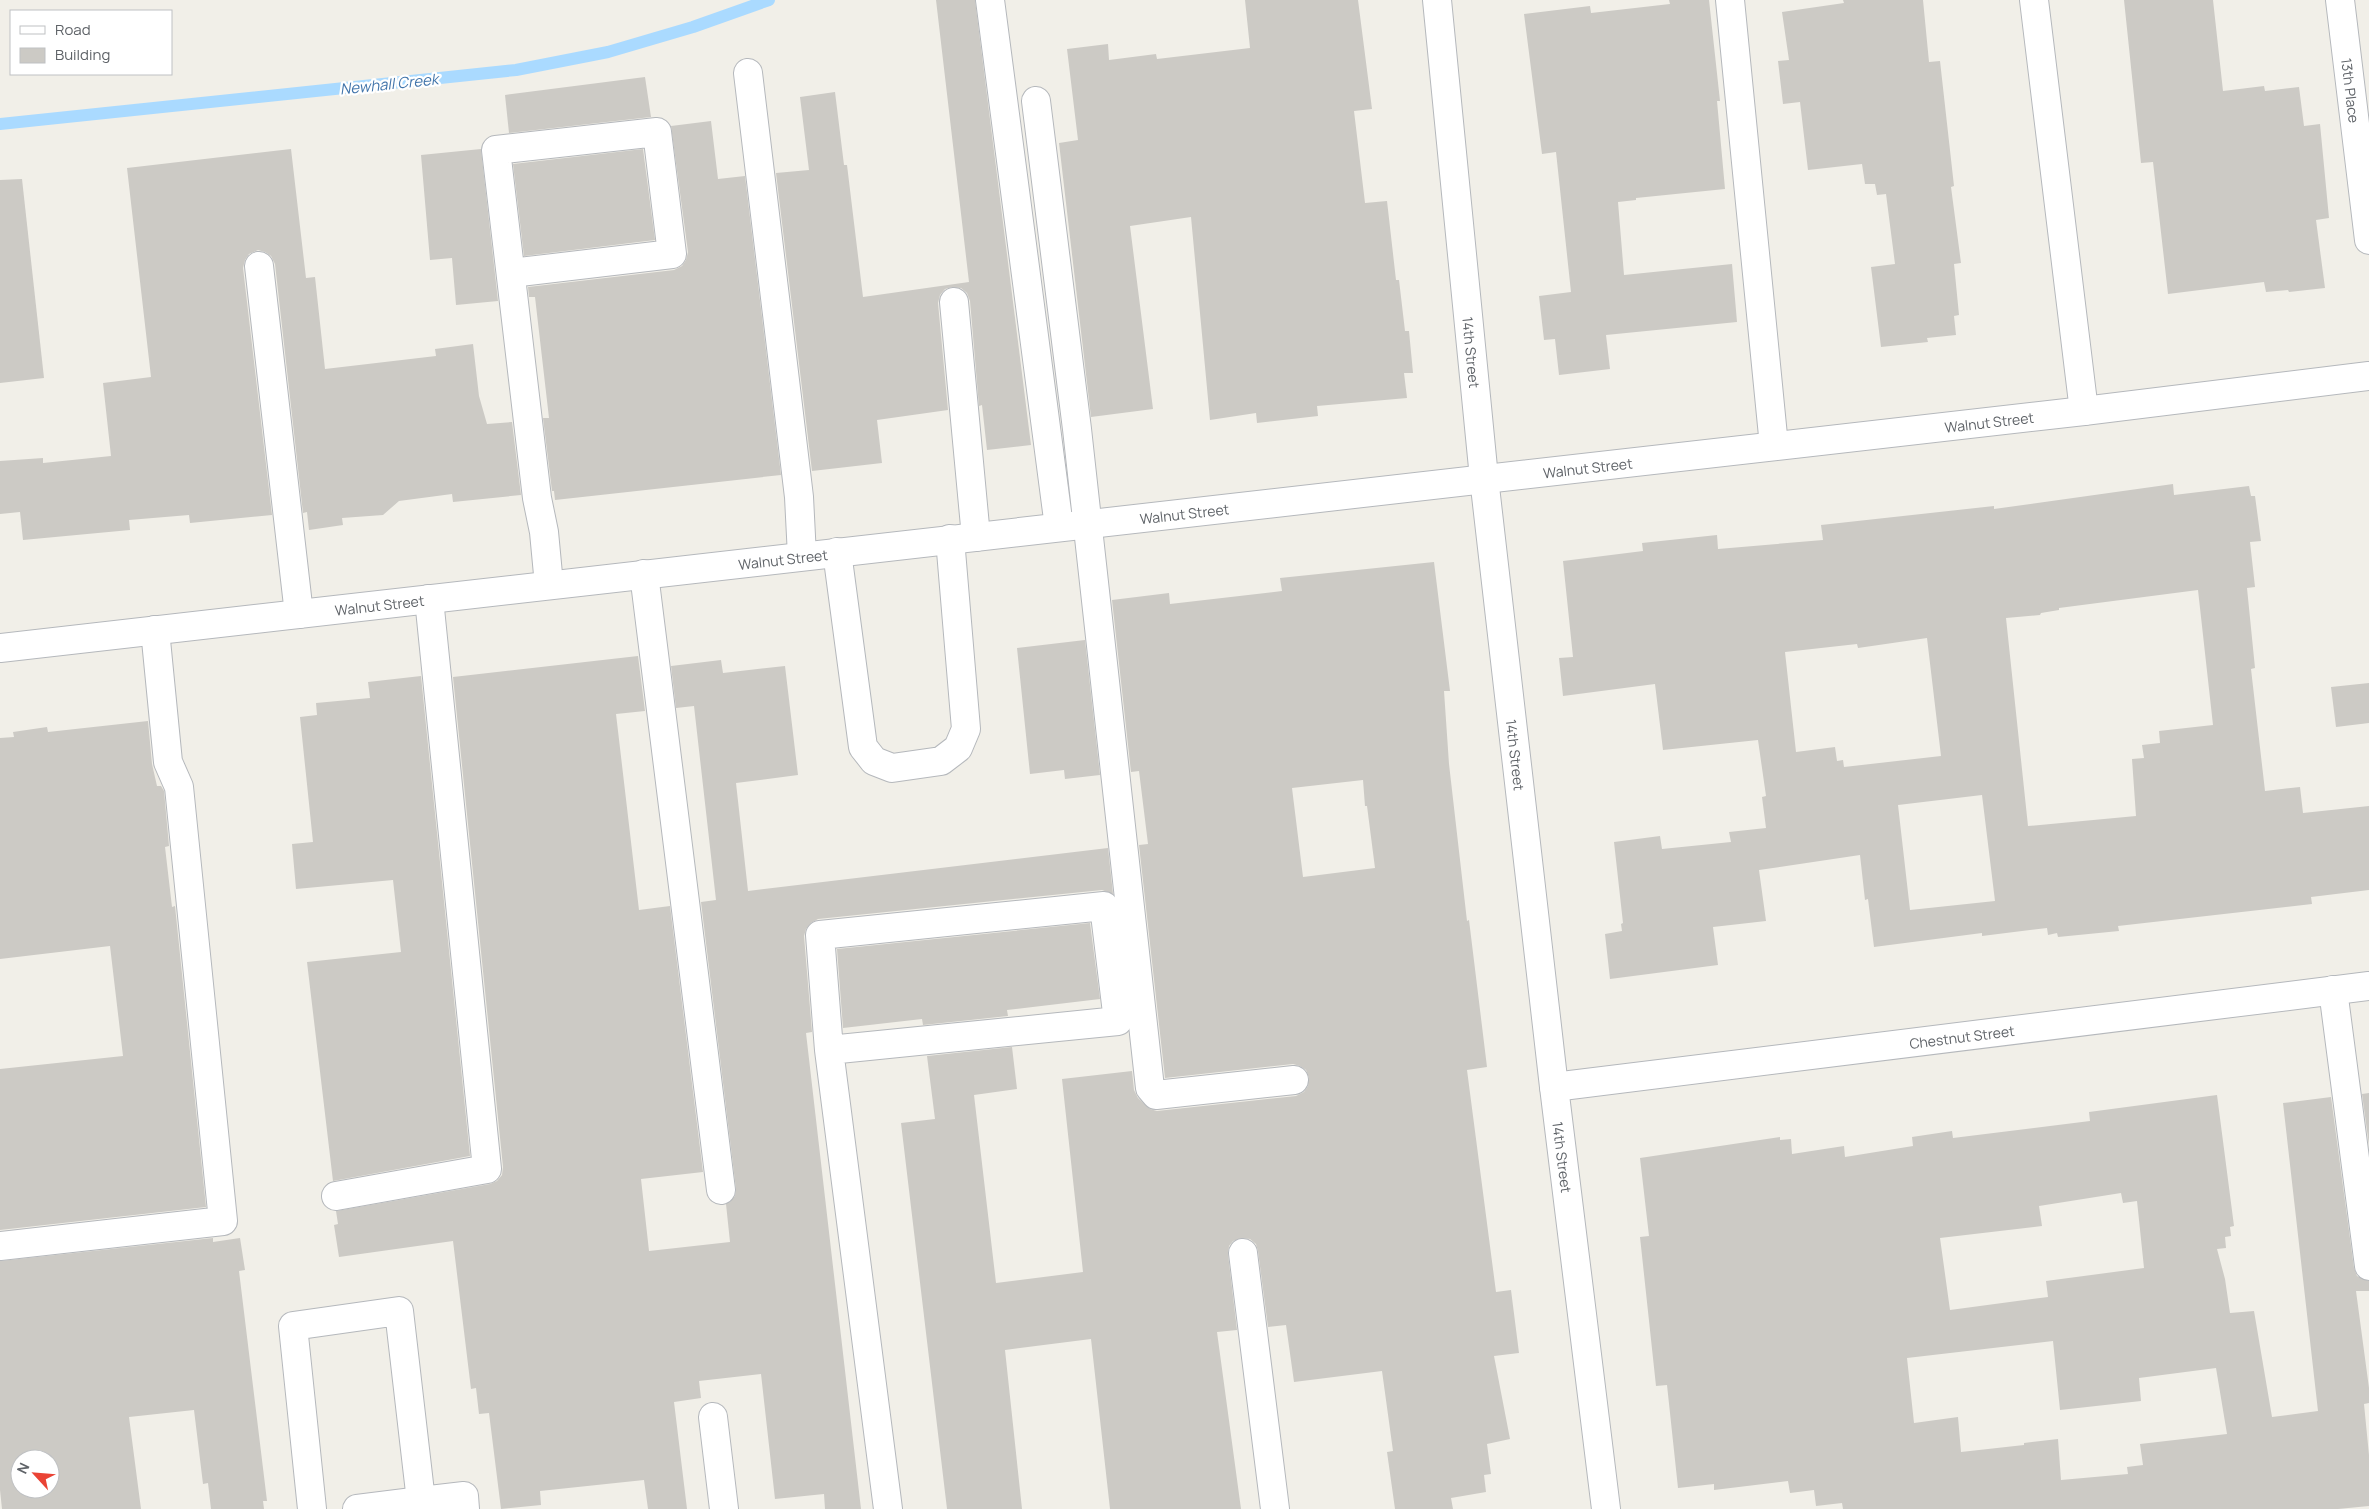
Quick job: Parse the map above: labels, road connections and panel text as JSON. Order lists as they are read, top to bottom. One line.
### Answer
{"streets":{"street":["13th Place","14th Street","Walnut Street","Chestnut Street"]},"crossings":[["14th Street","Walnut Street"],["14th Street","Chestnut Street"]],"water":["Newhall Creek"],"legend":["Road","Building"],"north":"top left"}
